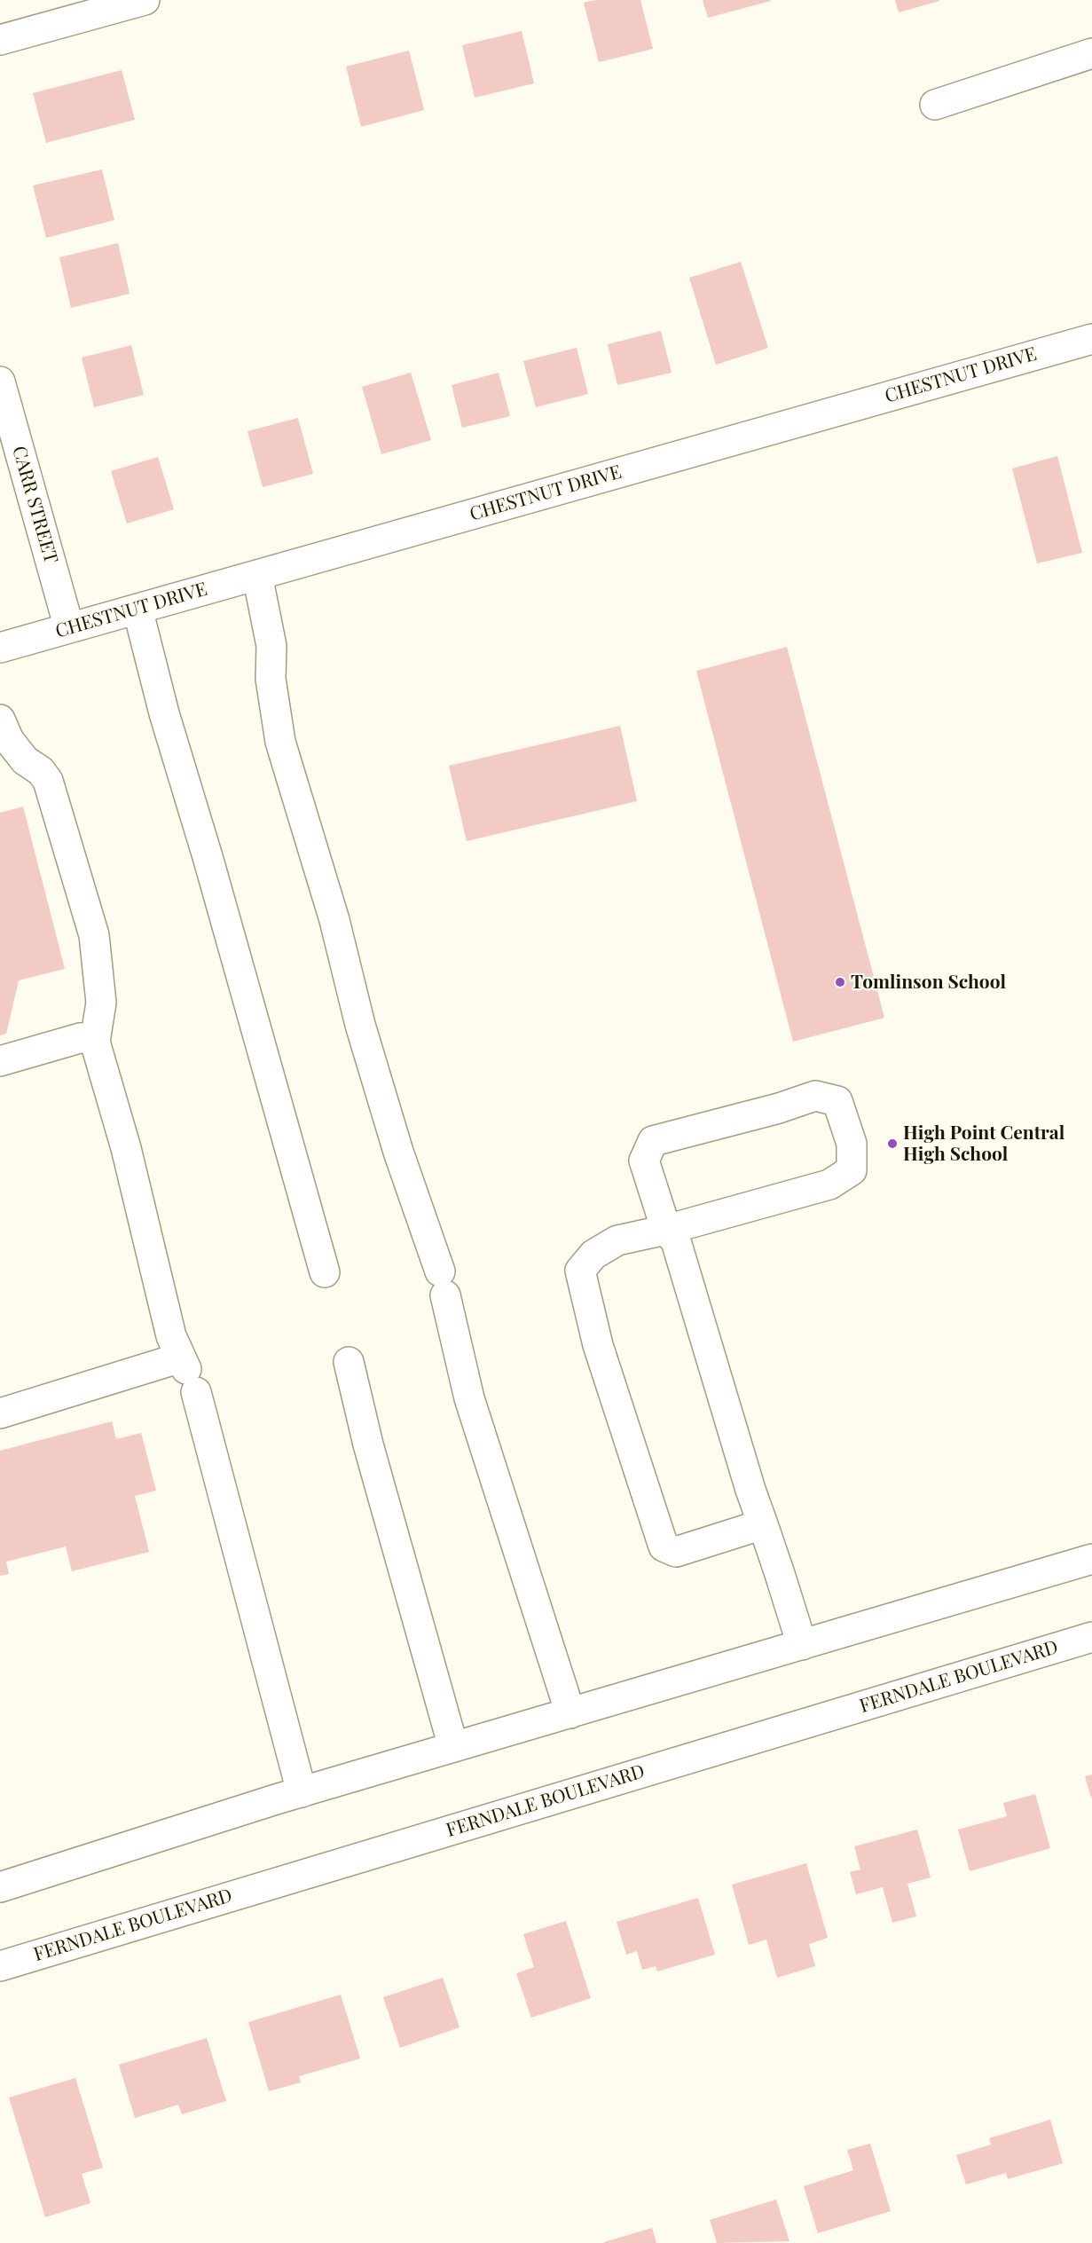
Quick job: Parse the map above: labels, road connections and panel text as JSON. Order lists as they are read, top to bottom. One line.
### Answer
{"streets":{"street":["CHESTNUT DRIVE","CARR STREET","FERNDALE BOULEVARD"]},"crossings":[["CHESTNUT DRIVE","CARR STREET"]],"places":["Tomlinson School","High Point Central High School"]}
